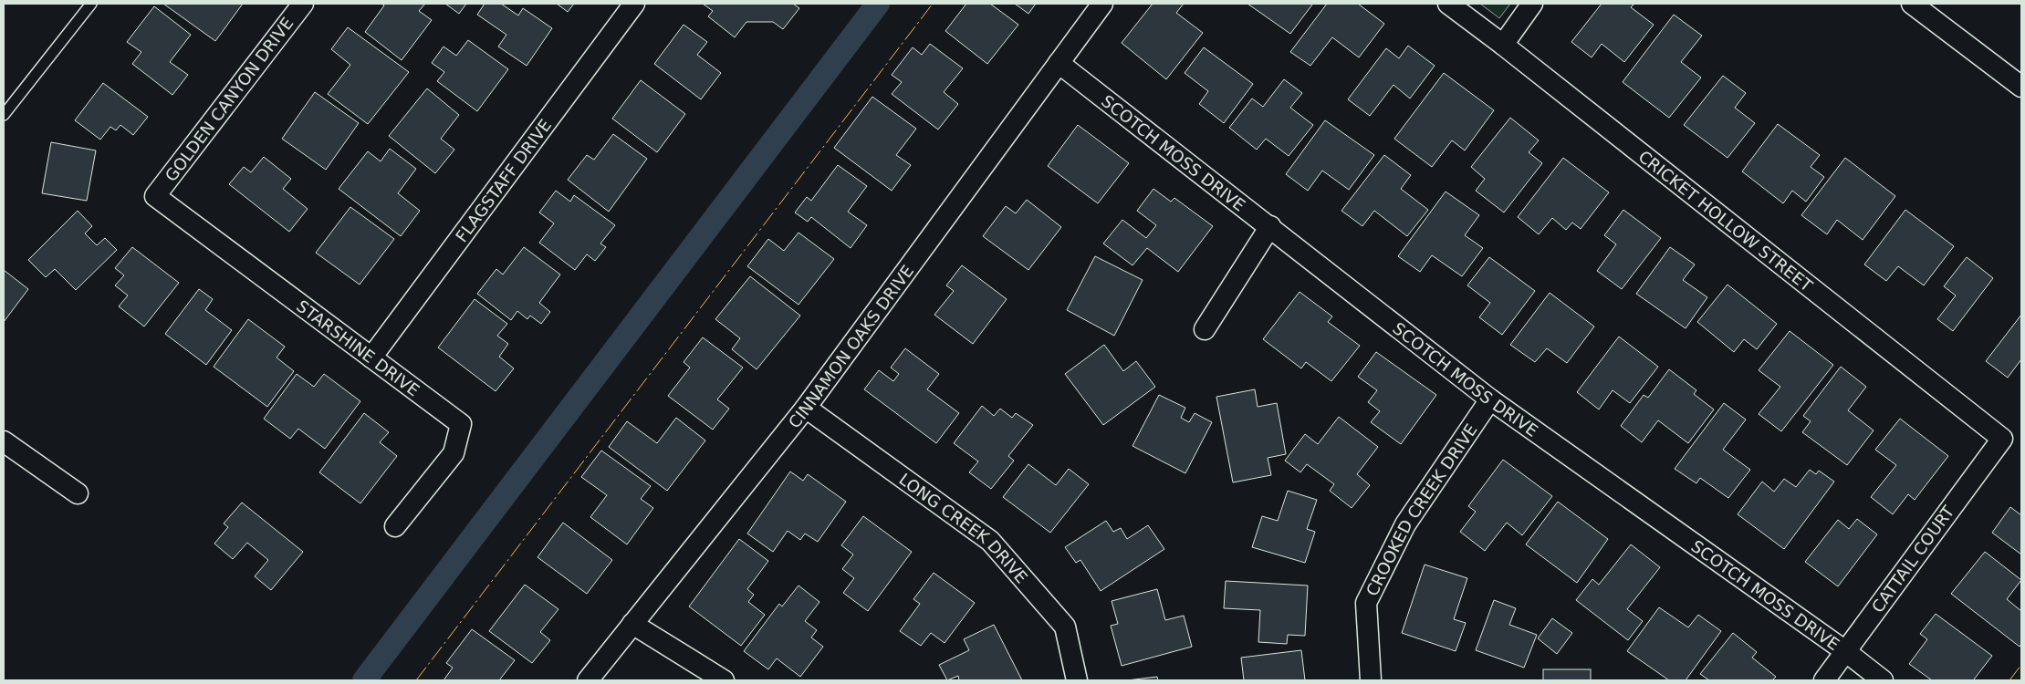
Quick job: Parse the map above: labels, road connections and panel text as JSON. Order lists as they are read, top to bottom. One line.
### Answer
{"streets":{"street":["GOLDEN CANYON DRIVE","SCOTCH MOSS DRIVE","FLAGSTAFF DRIVE","CRICKET HOLLOW STREET","CINNAMON OAKS DRIVE","STARSHINE DRIVE","CROOKED CREEK DRIVE","LONG CREEK DRIVE","CATTAIL COURT"]},"crossings":[["GOLDEN CANYON DRIVE","STARSHINE DRIVE"],["SCOTCH MOSS DRIVE","CINNAMON OAKS DRIVE"],["SCOTCH MOSS DRIVE","CROOKED CREEK DRIVE"],["SCOTCH MOSS DRIVE","CATTAIL COURT"],["FLAGSTAFF DRIVE","STARSHINE DRIVE"],["CRICKET HOLLOW STREET","CATTAIL COURT"],["CINNAMON OAKS DRIVE","LONG CREEK DRIVE"]]}
